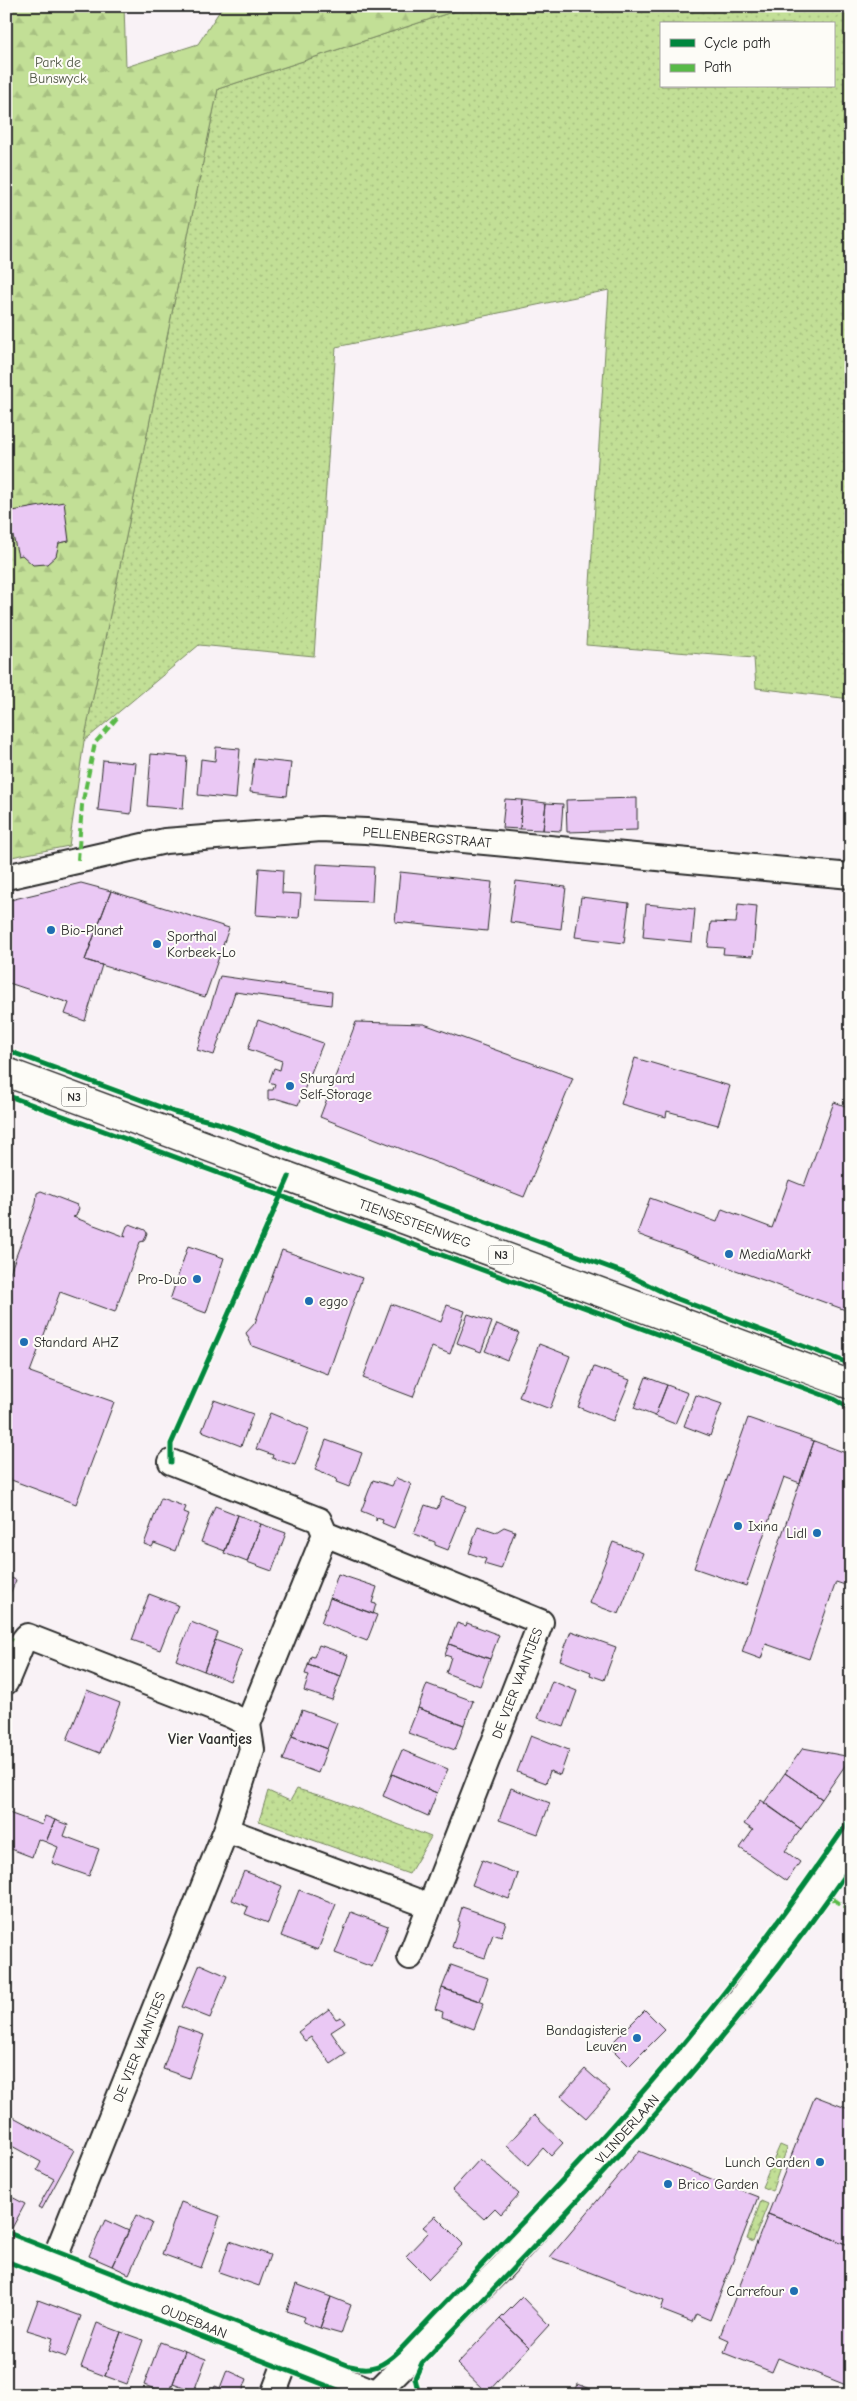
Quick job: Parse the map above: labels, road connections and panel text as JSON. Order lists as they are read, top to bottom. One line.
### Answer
{"streets":{"main road":["N3","TIENSESTEENWEG"],"street":["PELLENBERGSTRAAT","DE VIER VAANTJES","VLINDERLAAN","OUDEBAAN"]},"crossings":[["DE VIER VAANTJES","OUDEBAAN"],["VLINDERLAAN","OUDEBAAN"]],"districts":["Vier Vaantjes"],"parks":["Park de Bunswyck"],"places":["Bio-Planet","Sporthal Korbeek-Lo","Shurgard Self-Storage","MediaMarkt","Pro-Duo","eggo","Standard AHZ","Ixina","Lidl","Bandagisterie Leuven","Lunch Garden","Brico Garden","Carrefour"],"legend":["Cycle path","Path"]}
